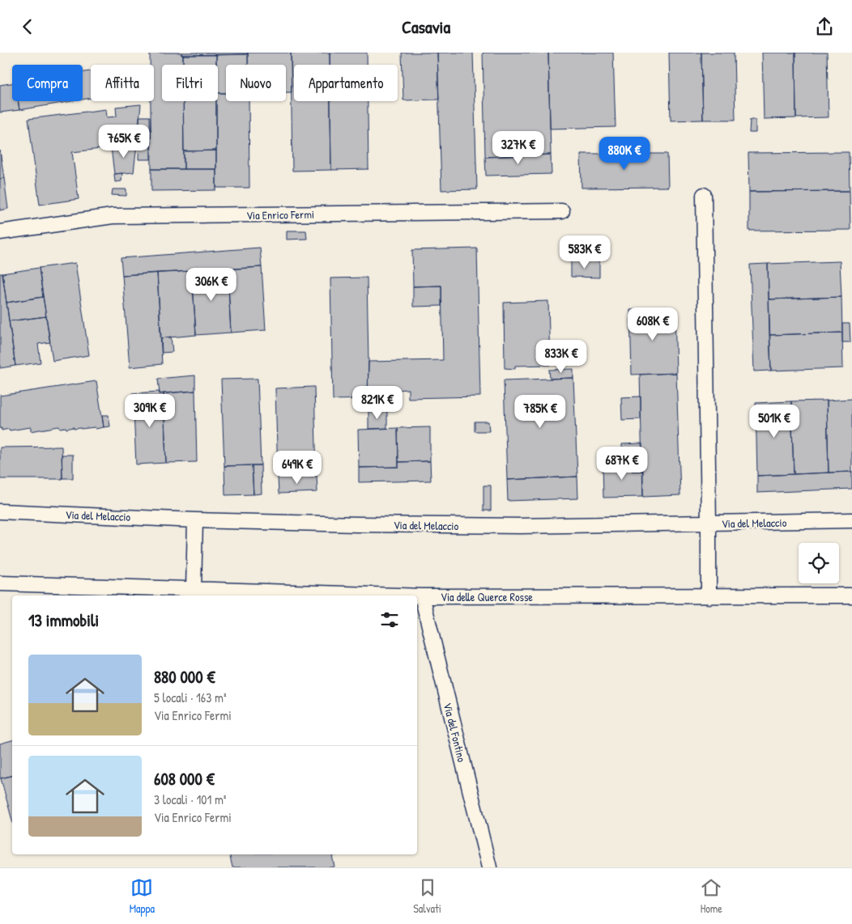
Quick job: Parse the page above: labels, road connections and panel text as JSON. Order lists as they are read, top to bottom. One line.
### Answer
{"streets":{"street":["Via Enrico Fermi","Via del Melaccio","Via delle Querce Rosse","Via del Fontino"]},"crossings":[["Via delle Querce Rosse","Via del Fontino"]],"page":{"header":"Casavia","chip":["Compra","Affitta","Filtri","Nuovo","Appartamento"],"price":["765K €","327K €","880K €","583K €","306K €","608K €","833K €","821K €","309K €","785K €","501K €","687K €","649K €"],"heading":"13 immobili","list":[{"name":"880 000 €","note":"5 locali · 163 m² · Via Enrico Fermi"},{"name":"608 000 €","note":"3 locali · 101 m² · Via Enrico Fermi"}],"tabs":["Mappa","Salvati","Home"]}}
